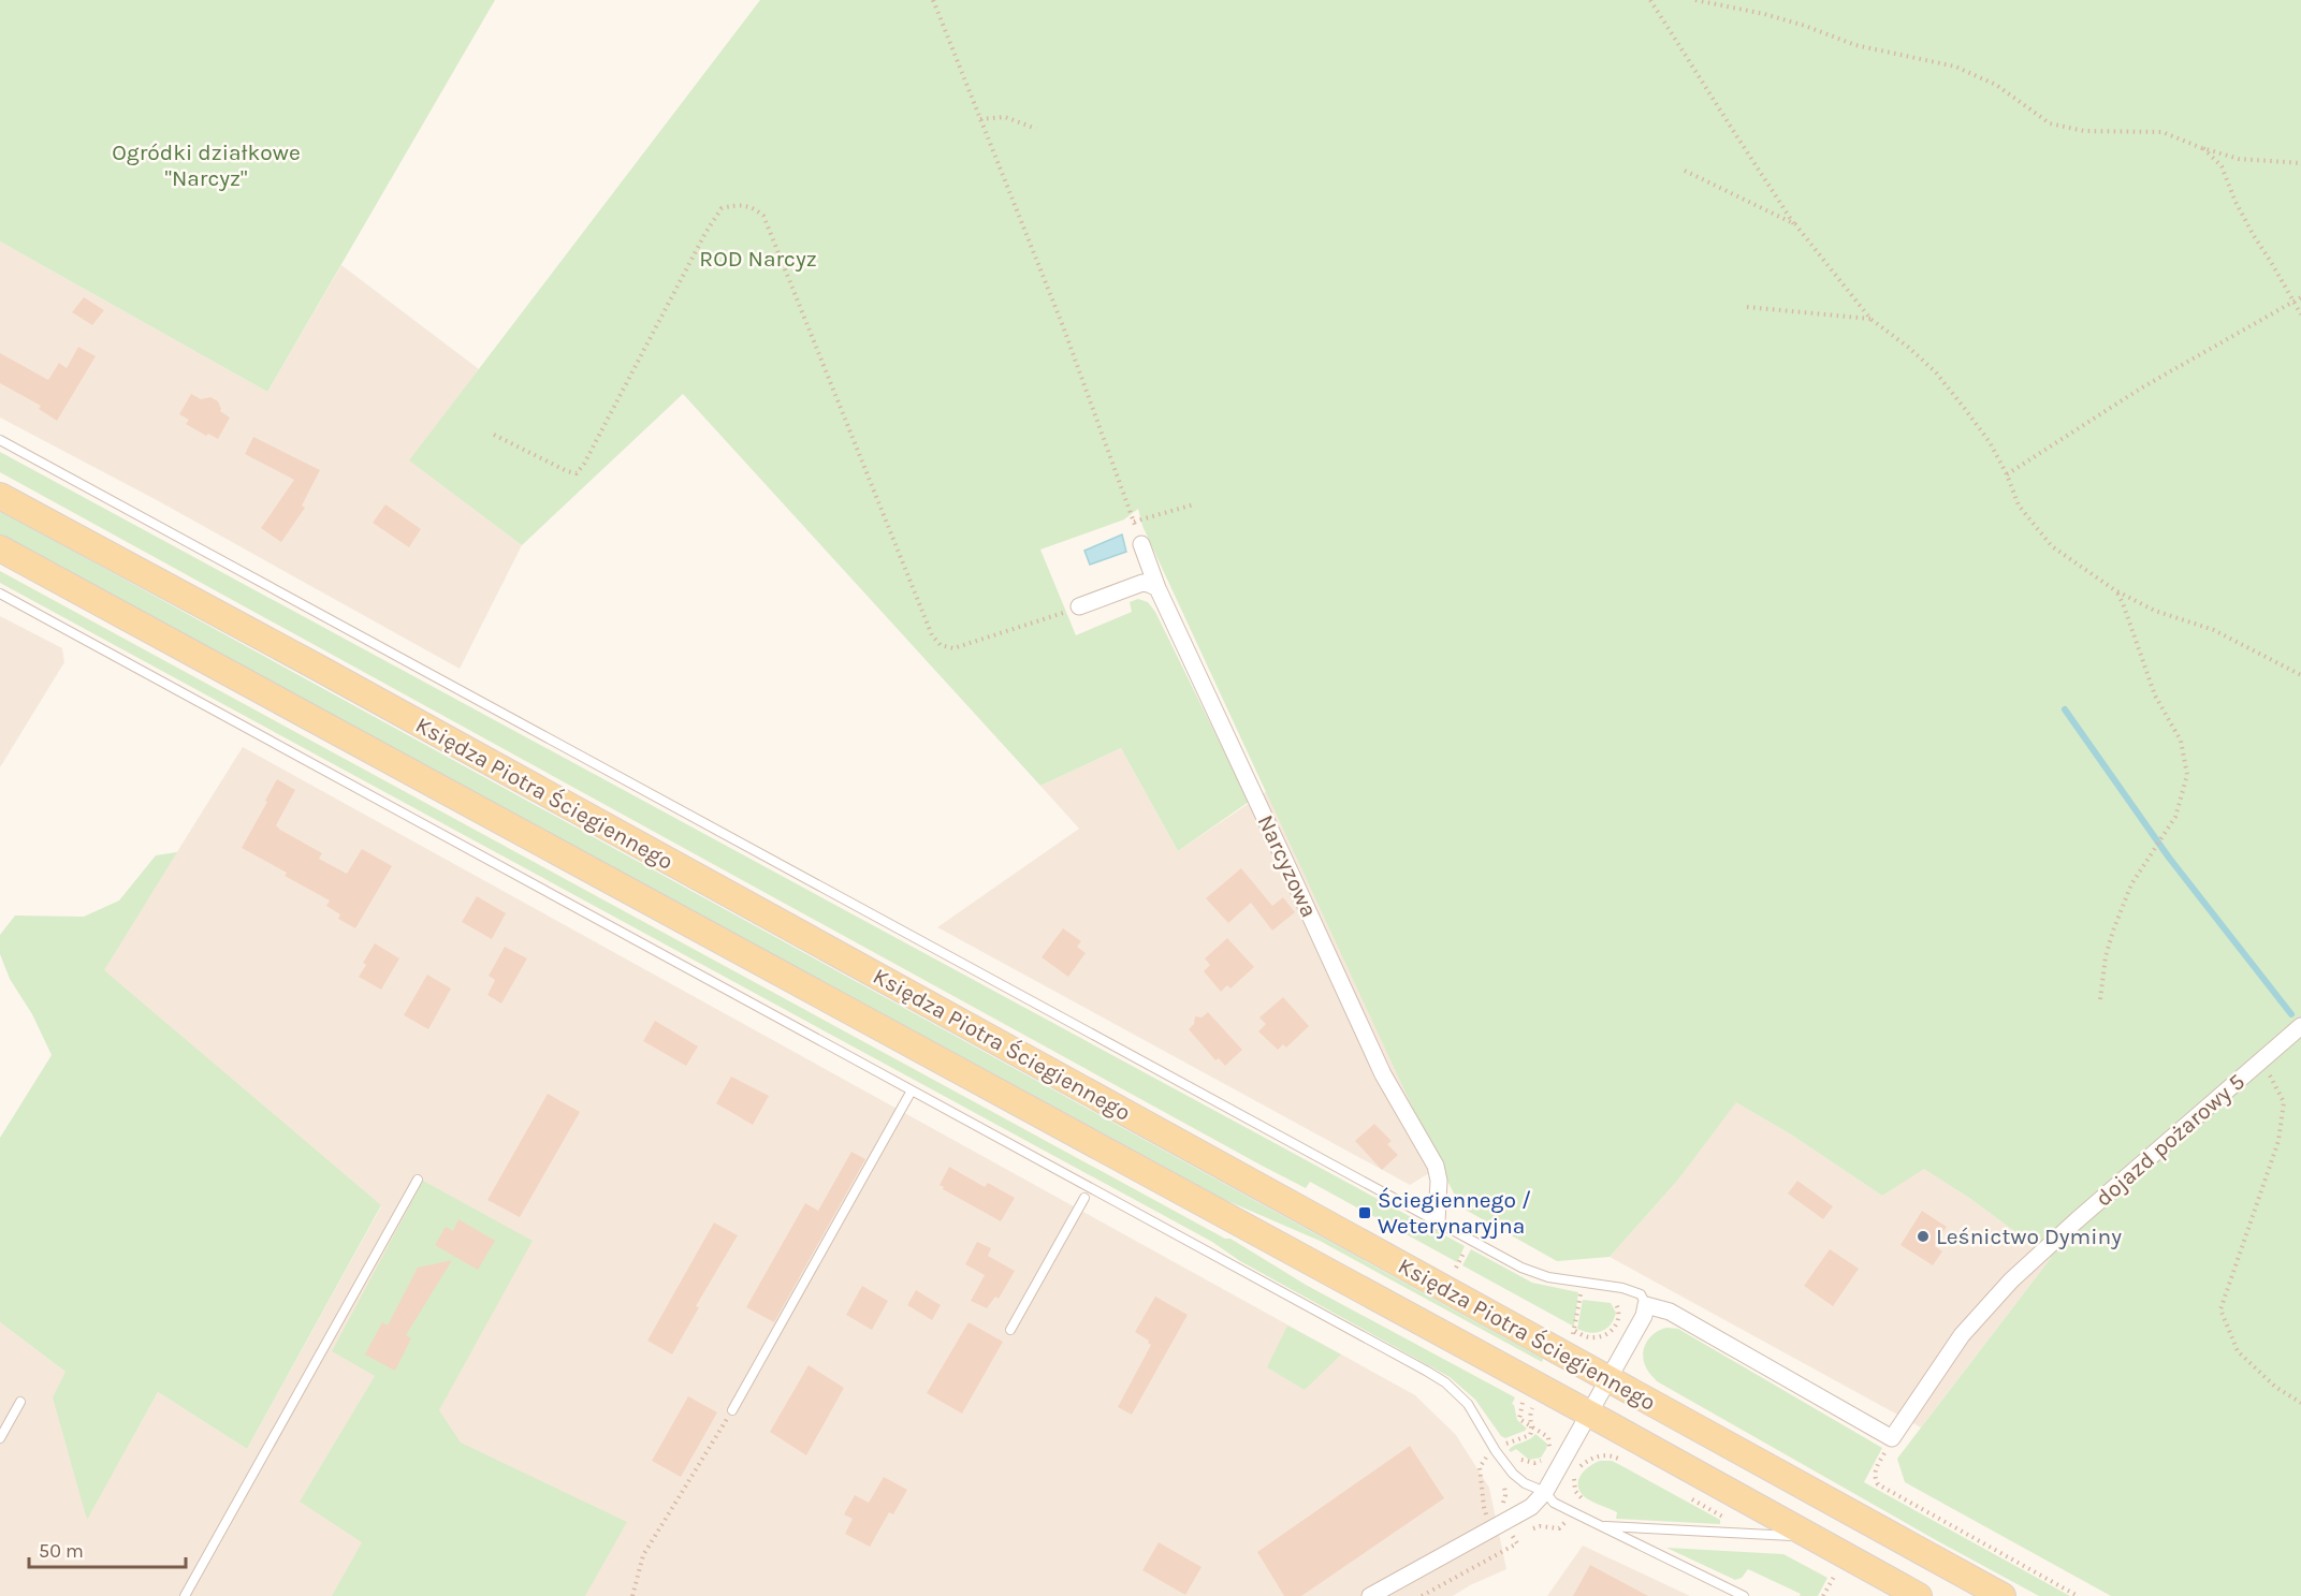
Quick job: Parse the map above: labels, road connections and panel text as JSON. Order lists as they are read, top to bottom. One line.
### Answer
{"streets":{"main road":["Księdza Piotra Ściegiennego"],"street":["Narcyzowa","dojazd pożarowy 5"]},"parks":["Ogródki działkowe \"Narcyz\"","ROD Narcyz"],"places":{"transit":["Ściegiennego / Weterynaryjna"],"other":["Leśnictwo Dyminy"]},"scale_bar":"50 m"}
